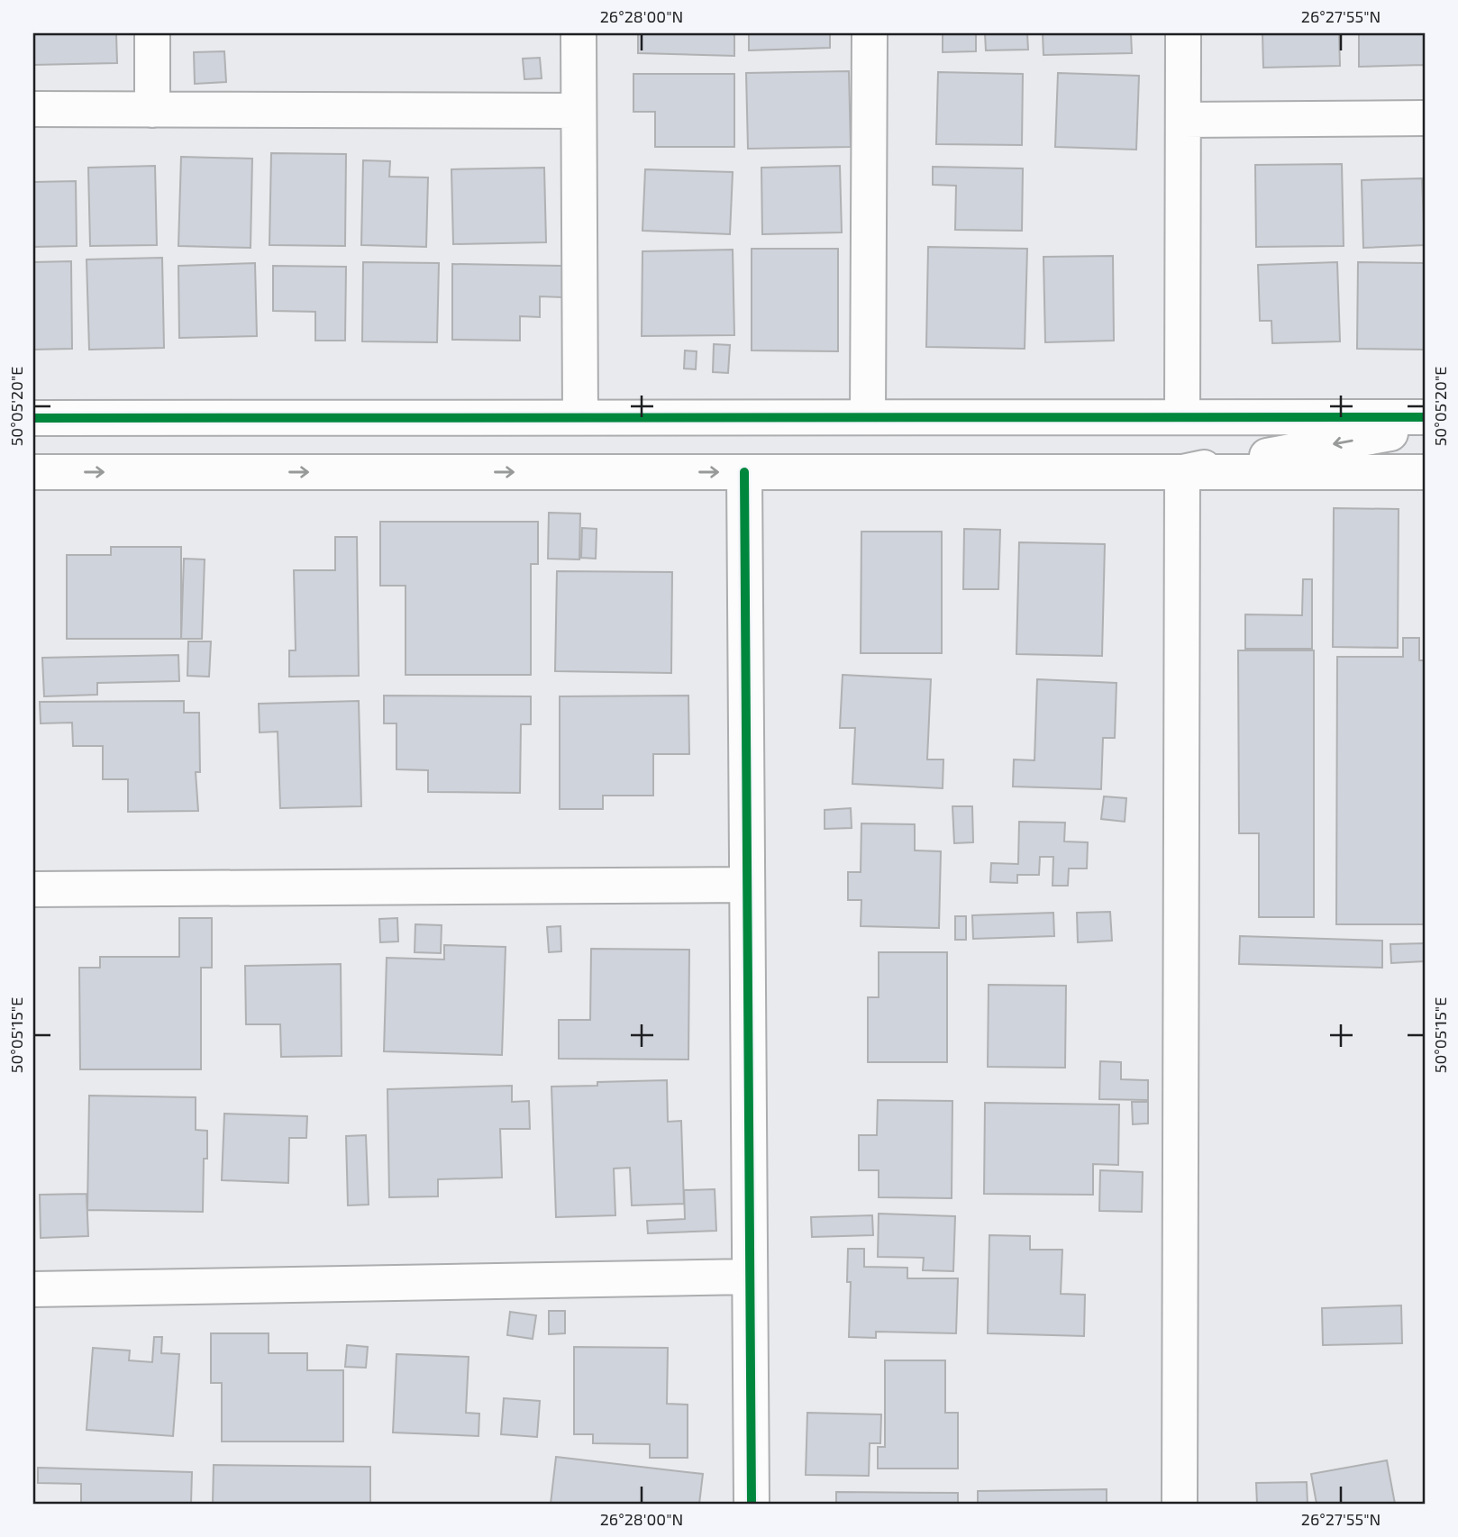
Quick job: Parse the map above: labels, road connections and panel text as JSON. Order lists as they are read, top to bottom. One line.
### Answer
{"coordinates":["26°28'00\"N","26°27'55\"N","50°05'20\"E","50°05'15\"E"]}
